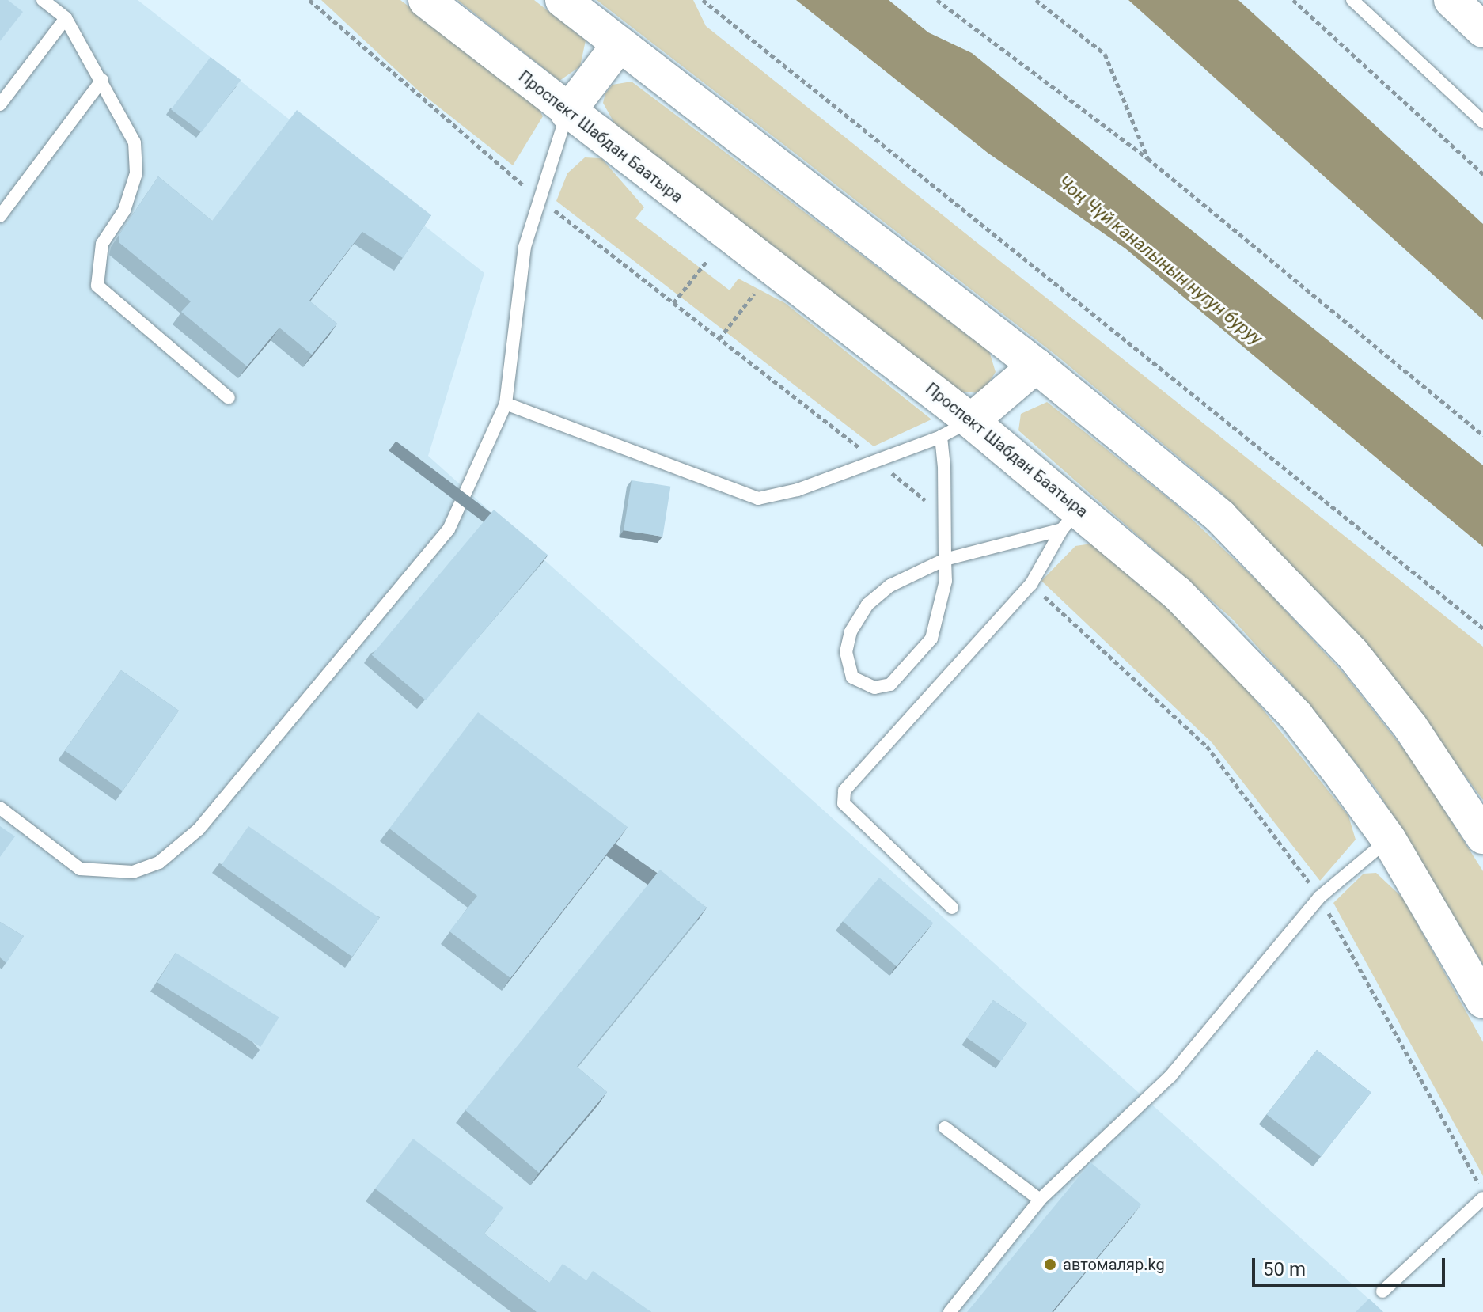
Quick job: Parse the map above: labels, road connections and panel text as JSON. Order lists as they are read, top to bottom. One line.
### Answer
{"streets":{"main road":["Проспект Шабдан Баатыра"]},"water":["Чоң Чүй каналынын нугун буруу"],"places":["автомаляр.kg"],"scale_bar":"50 m"}
